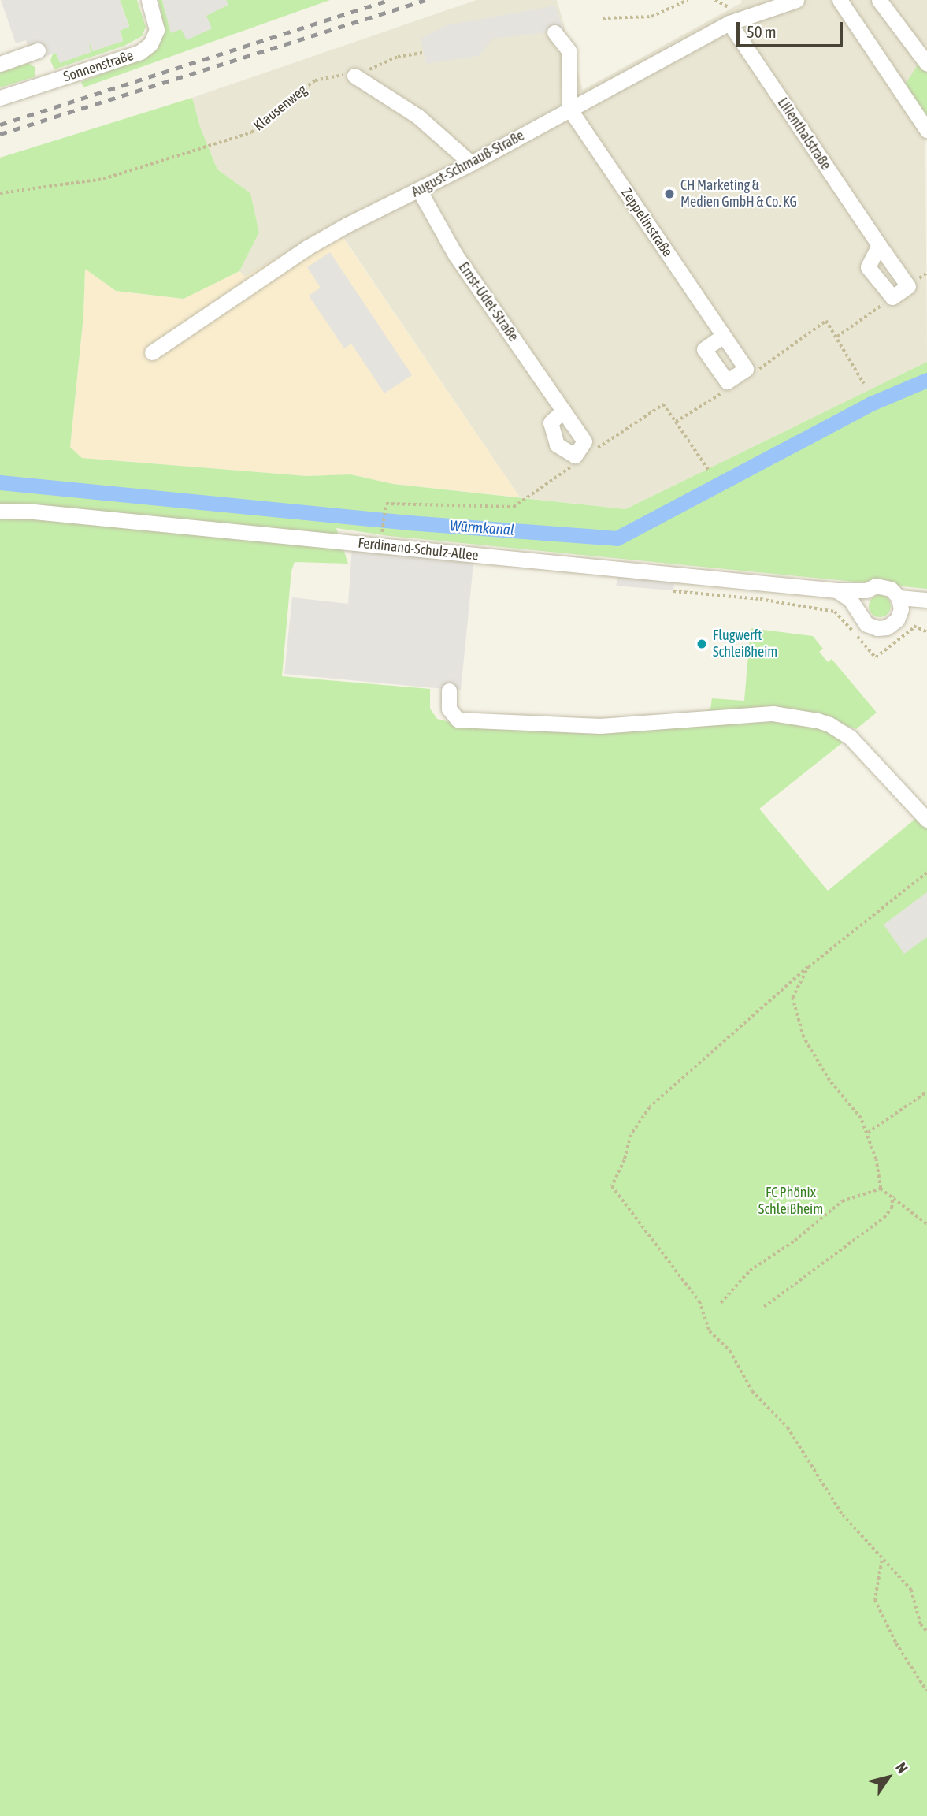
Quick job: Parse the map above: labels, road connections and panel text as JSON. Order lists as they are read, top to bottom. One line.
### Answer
{"streets":{"street":["Sonnenstraße","Lilienthalstraße","August-Schmauß-Straße","Zeppelinstraße","Ernst-Udet-Straße","Ferdinand-Schulz-Allee"],"path":["Klausenweg"]},"crossings":[["Lilienthalstraße","August-Schmauß-Straße"],["August-Schmauß-Straße","Zeppelinstraße"],["August-Schmauß-Straße","Ernst-Udet-Straße"]],"water":["Würmkanal"],"parks":["FC Phönix Schleißheim"],"places":["CH Marketing & Medien GmbH & Co. KG","Flugwerft Schleißheim"],"scale_bar":"50 m","north":"top right"}
